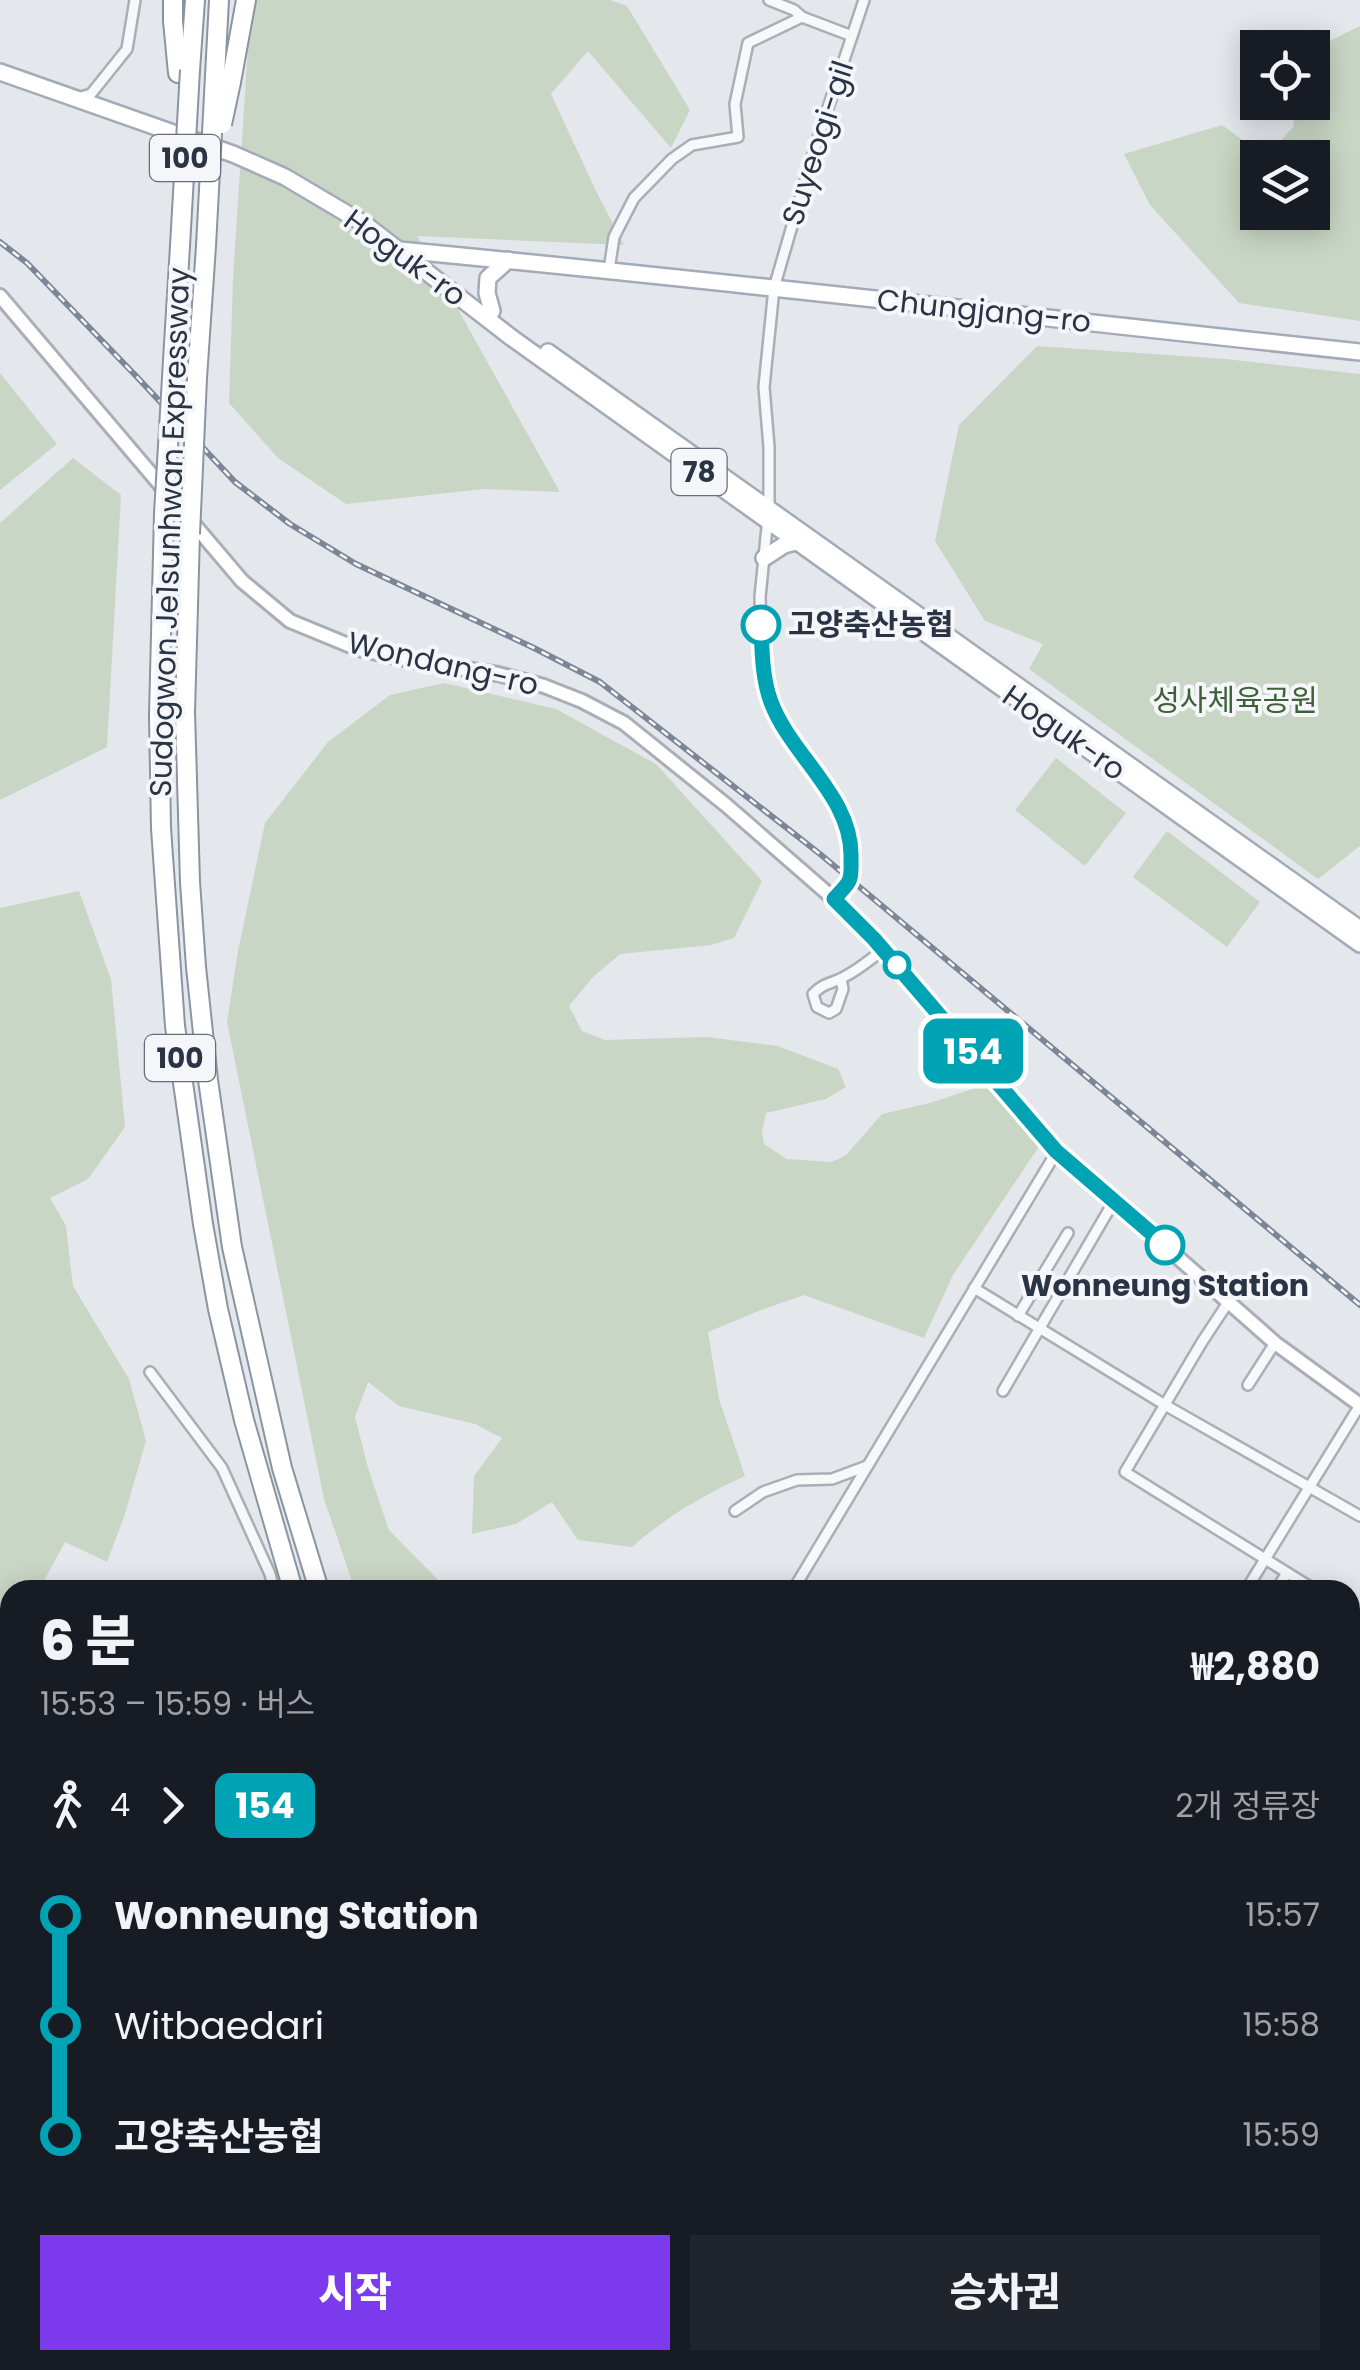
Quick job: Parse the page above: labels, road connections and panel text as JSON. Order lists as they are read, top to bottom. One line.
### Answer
{"streets":{"highway":["100","Sudogwon Je1sunhwan Expressway"],"main road":["Hoguk-ro","Chungjang-ro","78","Wondang-ro"],"street":["Suyeogi-gil"]},"crossings":[["Suyeogi-gil","Chungjang-ro"],["Hoguk-ro","Chungjang-ro"]],"parks":["성사체육공원"],"places":["고양축산농협","Wonneung Station"],"lines":["bus line 154"],"page":{"on_map":"154","heading":["6 분","15:53 – 15:59 · 버스","₩2,880"],"legs":["4","154","2개 정류장"],"list":[{"name":"Wonneung Station","value":"15:57"},{"name":"Witbaedari","value":"15:58"},{"name":"고양축산농협","value":"15:59"}],"buttons":["시작","승차권"]}}
